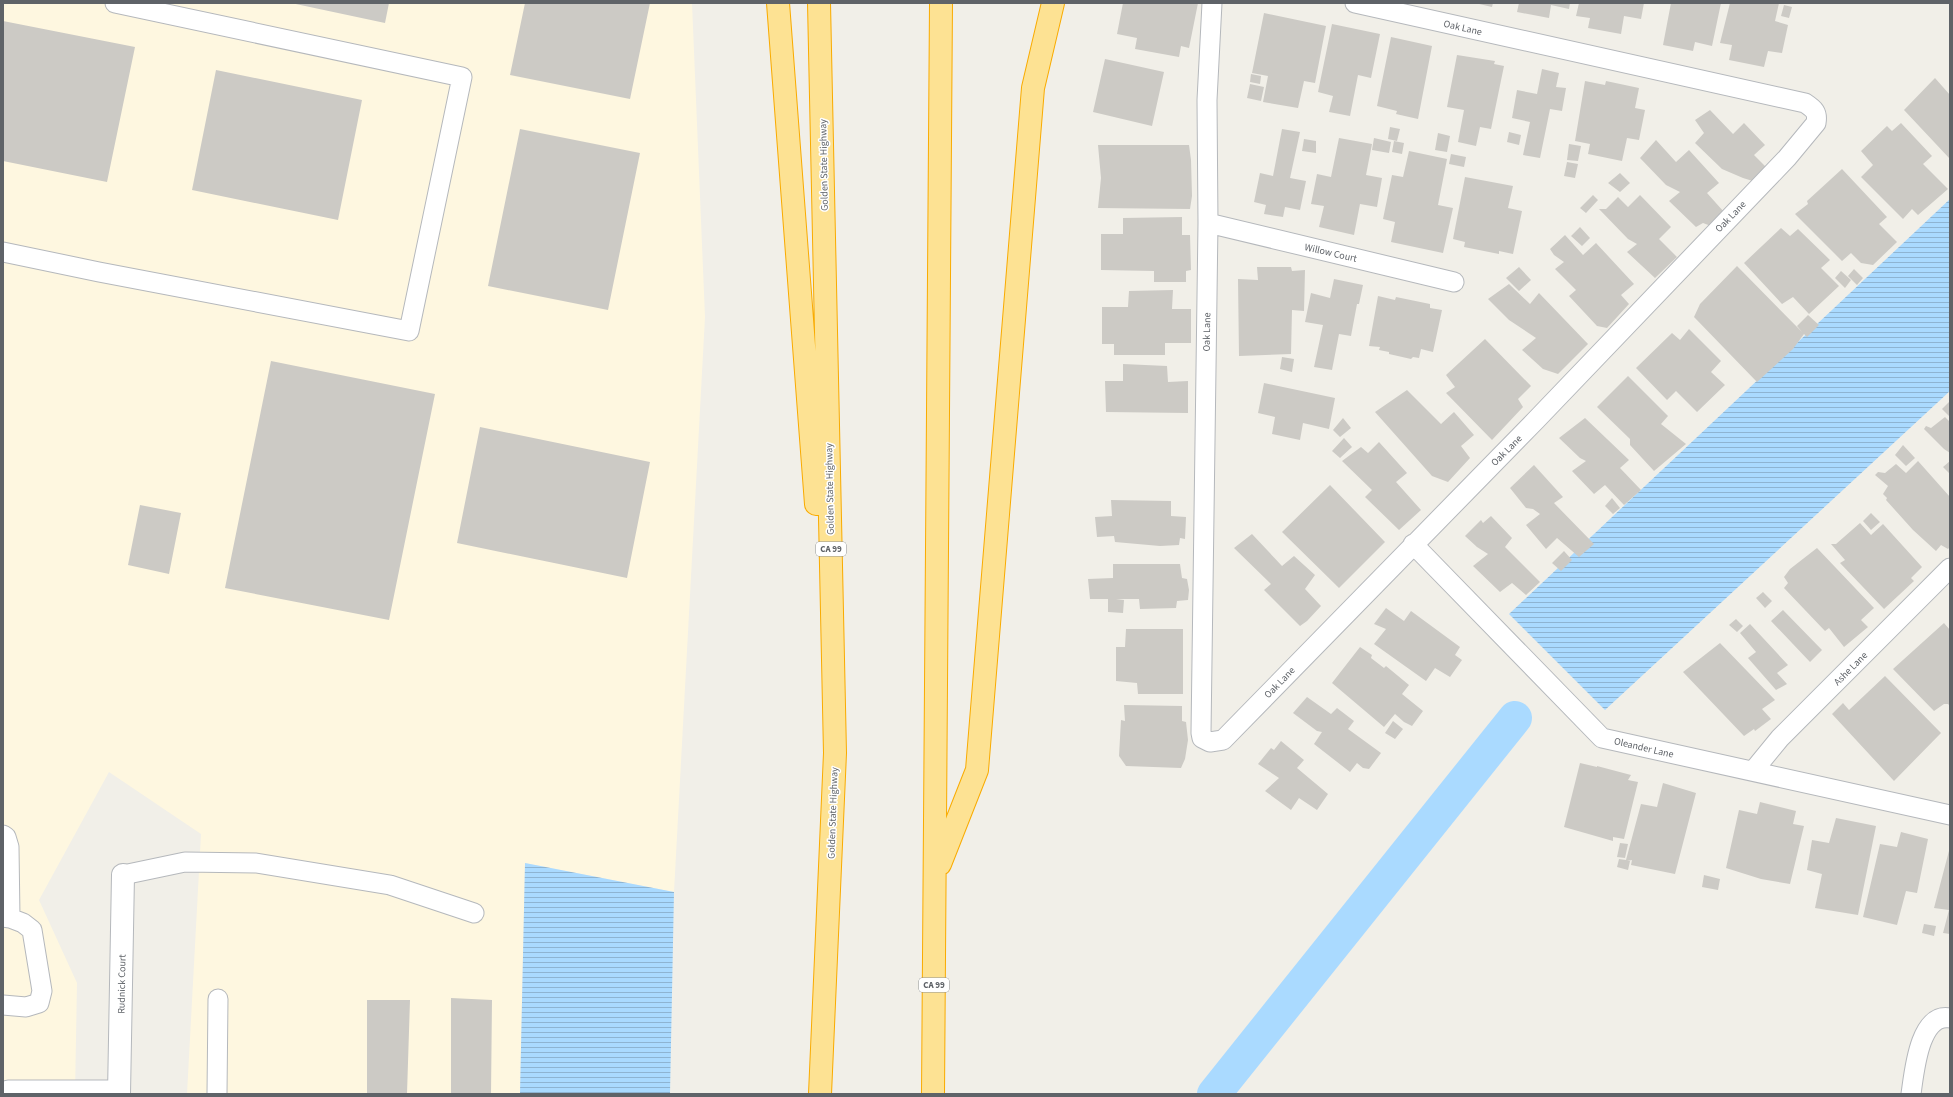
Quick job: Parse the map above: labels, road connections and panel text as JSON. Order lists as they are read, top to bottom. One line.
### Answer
{"streets":{"highway":["Golden State Highway","CA 99"],"street":["Rudnick Court"],"lane":["Oak Lane","Willow Court","Ashe Lane","Oleander Lane"]},"crossings":[["Oak Lane","Willow Court"],["Oak Lane","Oleander Lane"],["Ashe Lane","Oleander Lane"]]}
